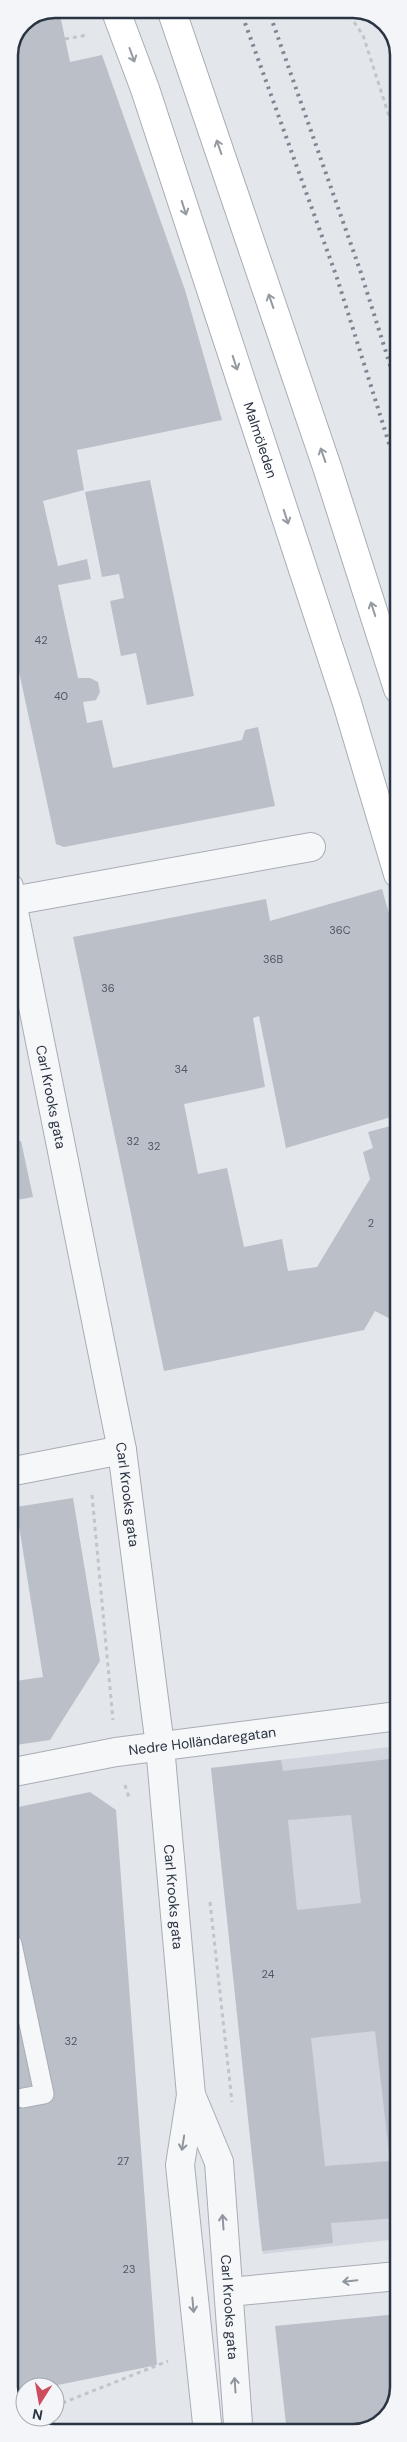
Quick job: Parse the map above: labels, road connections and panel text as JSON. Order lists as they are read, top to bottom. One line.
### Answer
{"streets":{"main road":["Malmöleden"],"street":["Carl Krooks gata","Nedre Holländaregatan"]},"crossings":[["Carl Krooks gata","Nedre Holländaregatan"]],"house_numbers":["42","40","36C","36B","36","34","32","32","2","24","32","27","23"],"north":"bottom"}
